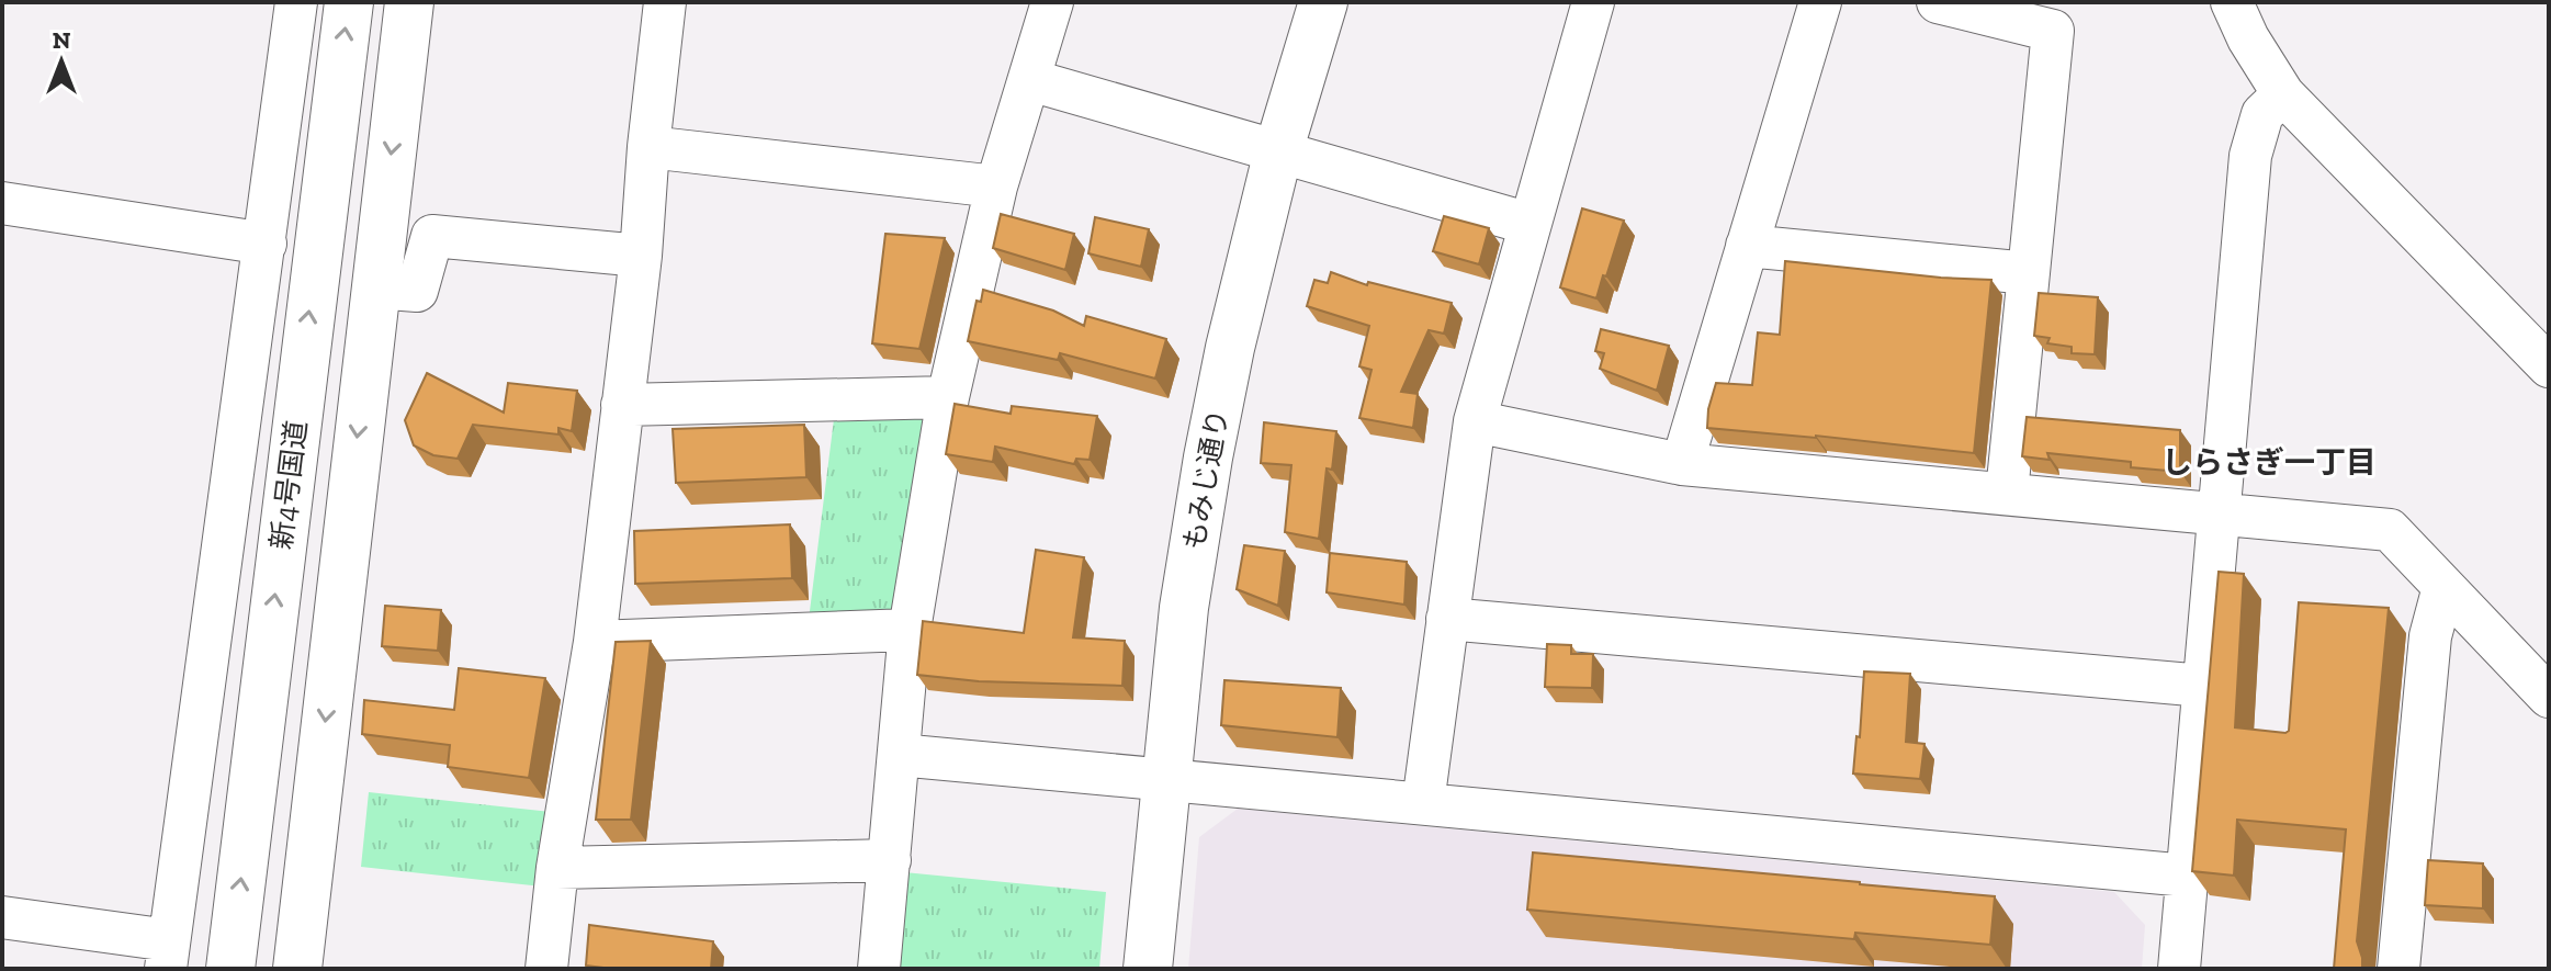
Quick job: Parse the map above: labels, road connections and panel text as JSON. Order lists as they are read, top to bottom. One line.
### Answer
{"streets":{"main road":["もみじ通り","新4号国道"]},"districts":["しらさぎ一丁目"],"north":"top"}
